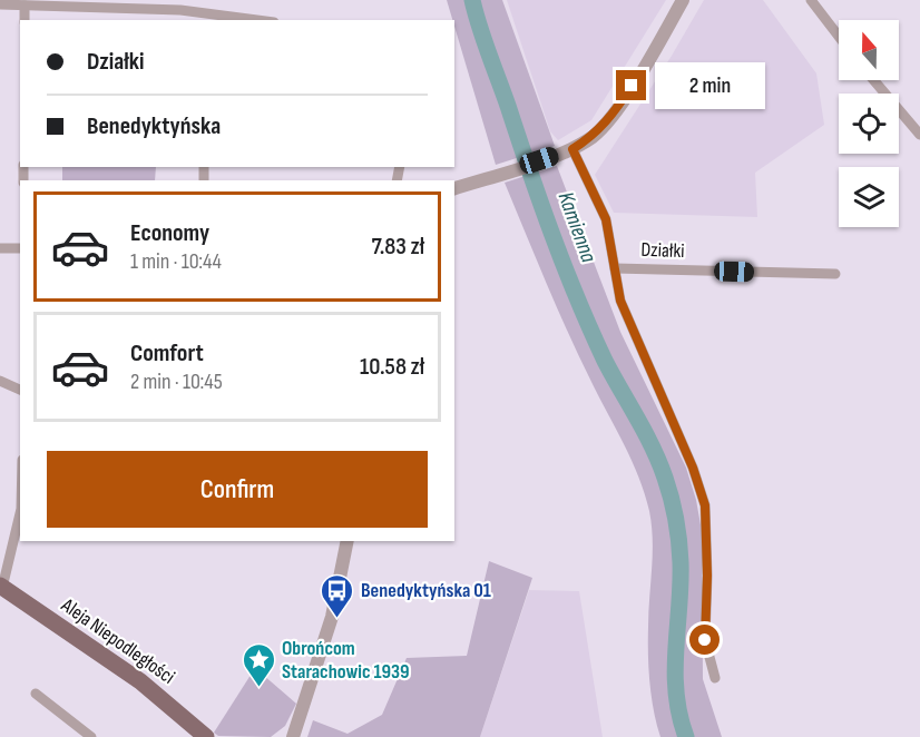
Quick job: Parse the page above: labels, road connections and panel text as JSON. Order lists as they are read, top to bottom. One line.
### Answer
{"streets":{"main road":["Aleja Niepodległości"],"street":["Działki"]},"water":["Kamienna"],"places":{"bus stop":["Benedyktyńska 01"],"place":["Obrońcom Starachowic 1939"]},"north":"top","page":{"banner":["Działki","Benedyktyńska"],"bubble":"2 min","list":[{"name":"Economy","note":"1 min · 10:44","value":"7.83 zł"},{"name":"Comfort","note":"2 min · 10:45","value":"10.58 zł"}],"buttons":"Confirm"}}
